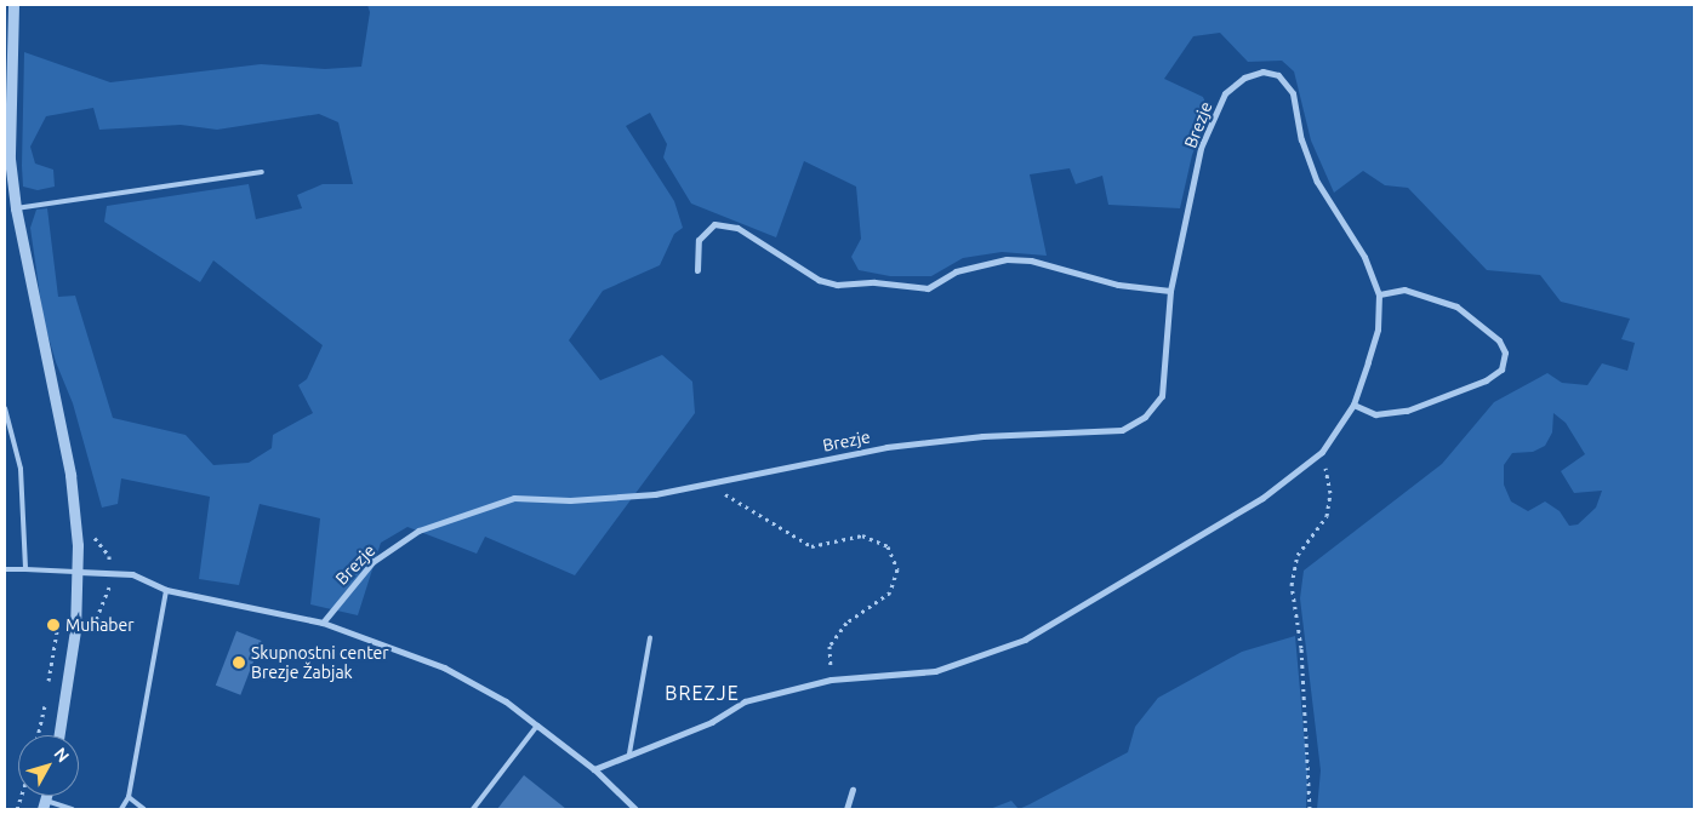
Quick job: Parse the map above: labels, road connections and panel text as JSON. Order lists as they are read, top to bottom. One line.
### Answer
{"streets":{"street":["Brezje"]},"districts":["BREZJE"],"places":["Muhaber","Skupnostni center Brezje Žabjak"],"north":"top right"}
